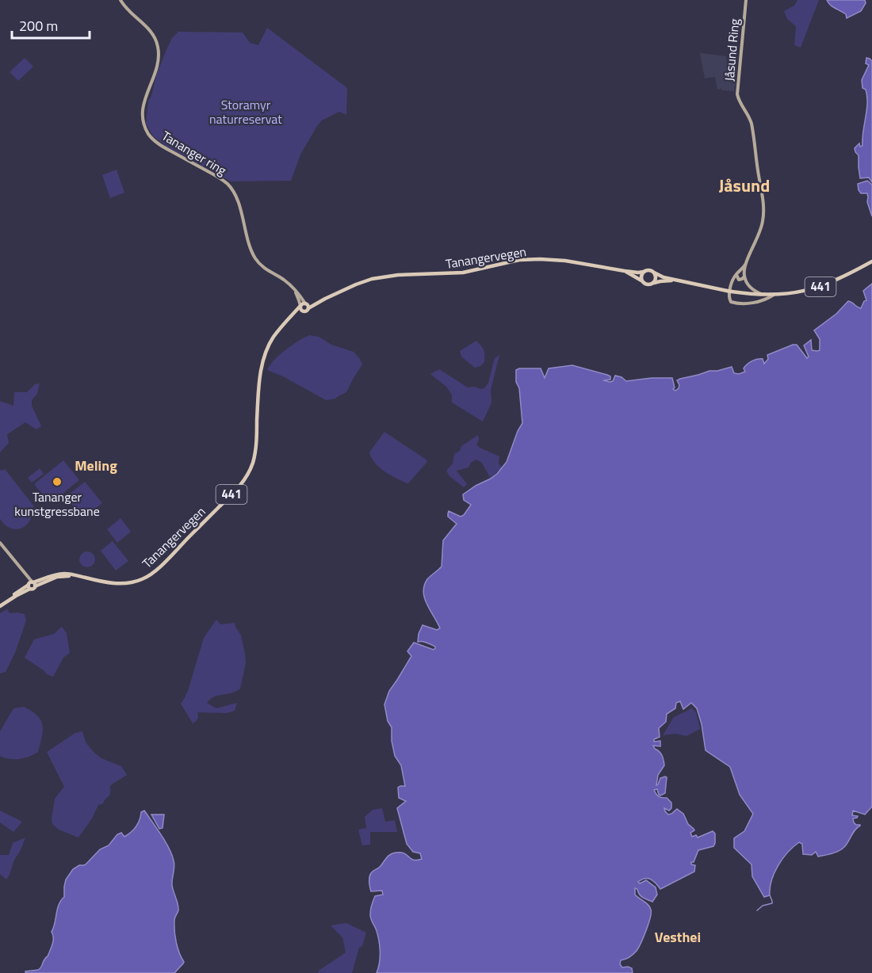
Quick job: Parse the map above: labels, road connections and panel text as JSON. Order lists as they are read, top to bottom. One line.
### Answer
{"streets":{"main road":["Jåsund Ring","Tananger ring","Tanangervegen","441"]},"crossings":[["Jåsund Ring","441"],["Tananger ring","Tanangervegen"],["Tananger ring","441"],["Tanangervegen","441"]],"districts":["Jåsund","Meling","Vesthei"],"parks":["Storamyr naturreservat"],"places":["Tananger kunstgressbane"],"scale_bar":"200 m"}
